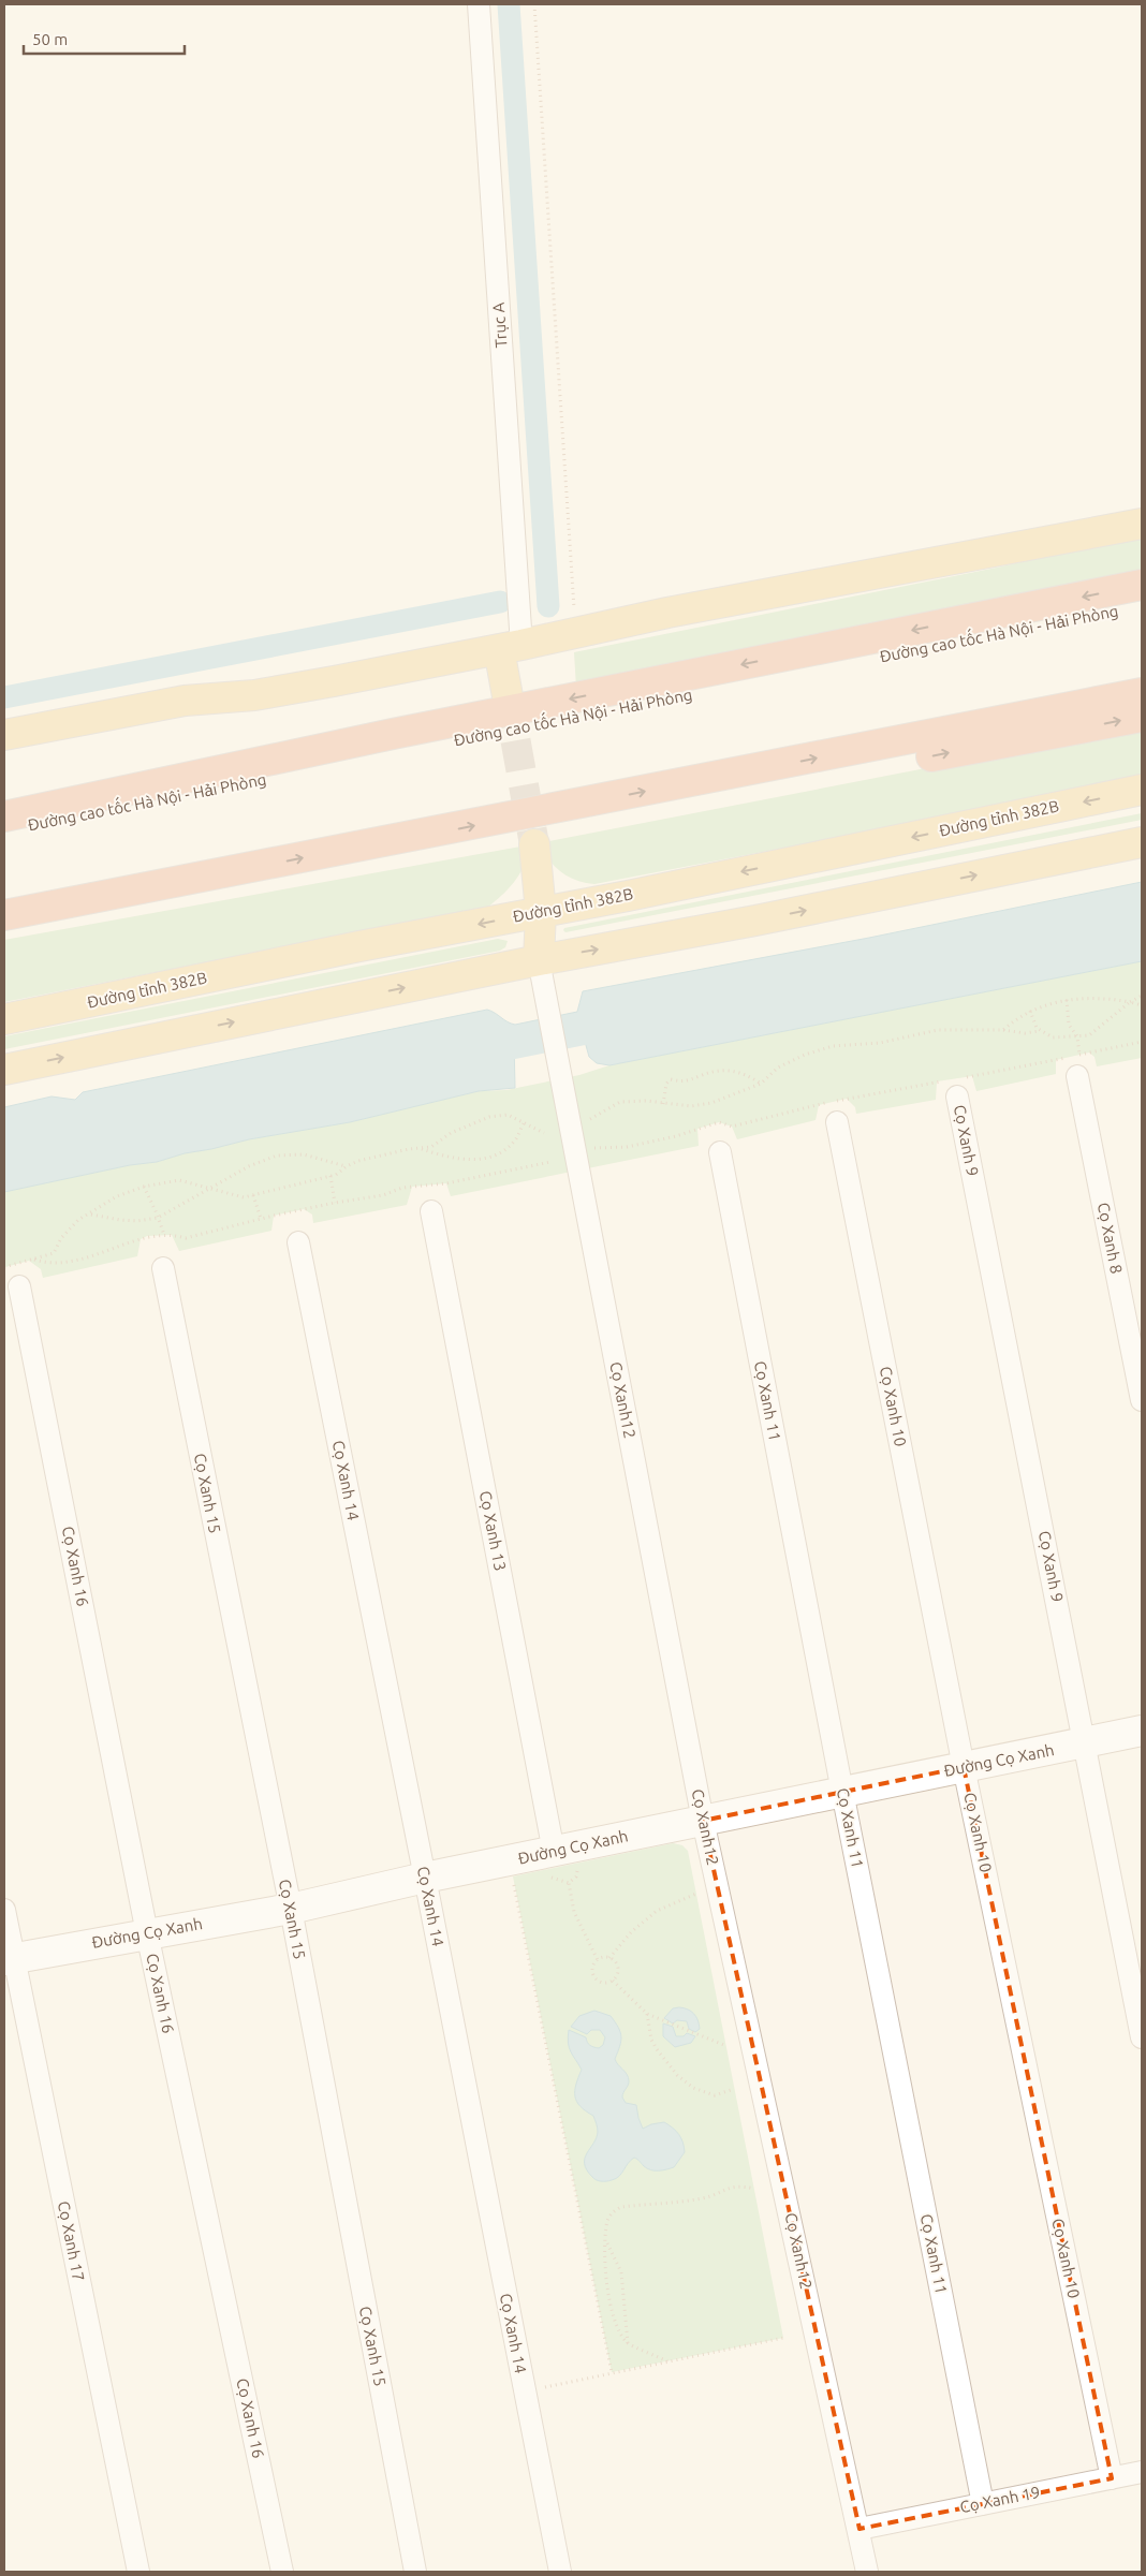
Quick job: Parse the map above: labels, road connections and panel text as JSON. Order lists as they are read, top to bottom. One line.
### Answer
{"streets":{"highway":["Đường cao tốc Hà Nội - Hải Phòng"],"main road":["Đường tỉnh 382B"],"street":["Trục A","Cọ Xanh 9","Cọ Xanh 8","Cọ Xanh12","Cọ Xanh 11","Cọ Xanh 10","Cọ Xanh 14","Cọ Xanh 15","Cọ Xanh 13","Cọ Xanh 16","Đường Cọ Xanh","Cọ Xanh 17","Cọ Xanh 19"]},"crossings":[["Cọ Xanh 9","Đường Cọ Xanh"],["Cọ Xanh12","Đường Cọ Xanh"],["Cọ Xanh12","Cọ Xanh 19"],["Cọ Xanh 11","Đường Cọ Xanh"],["Cọ Xanh 11","Cọ Xanh 19"],["Cọ Xanh 10","Đường Cọ Xanh"],["Cọ Xanh 10","Cọ Xanh 19"],["Cọ Xanh 14","Đường Cọ Xanh"],["Cọ Xanh 15","Đường Cọ Xanh"],["Cọ Xanh 13","Đường Cọ Xanh"],["Cọ Xanh 16","Đường Cọ Xanh"],["Đường Cọ Xanh","Cọ Xanh 17"]],"scale_bar":"50 m"}
